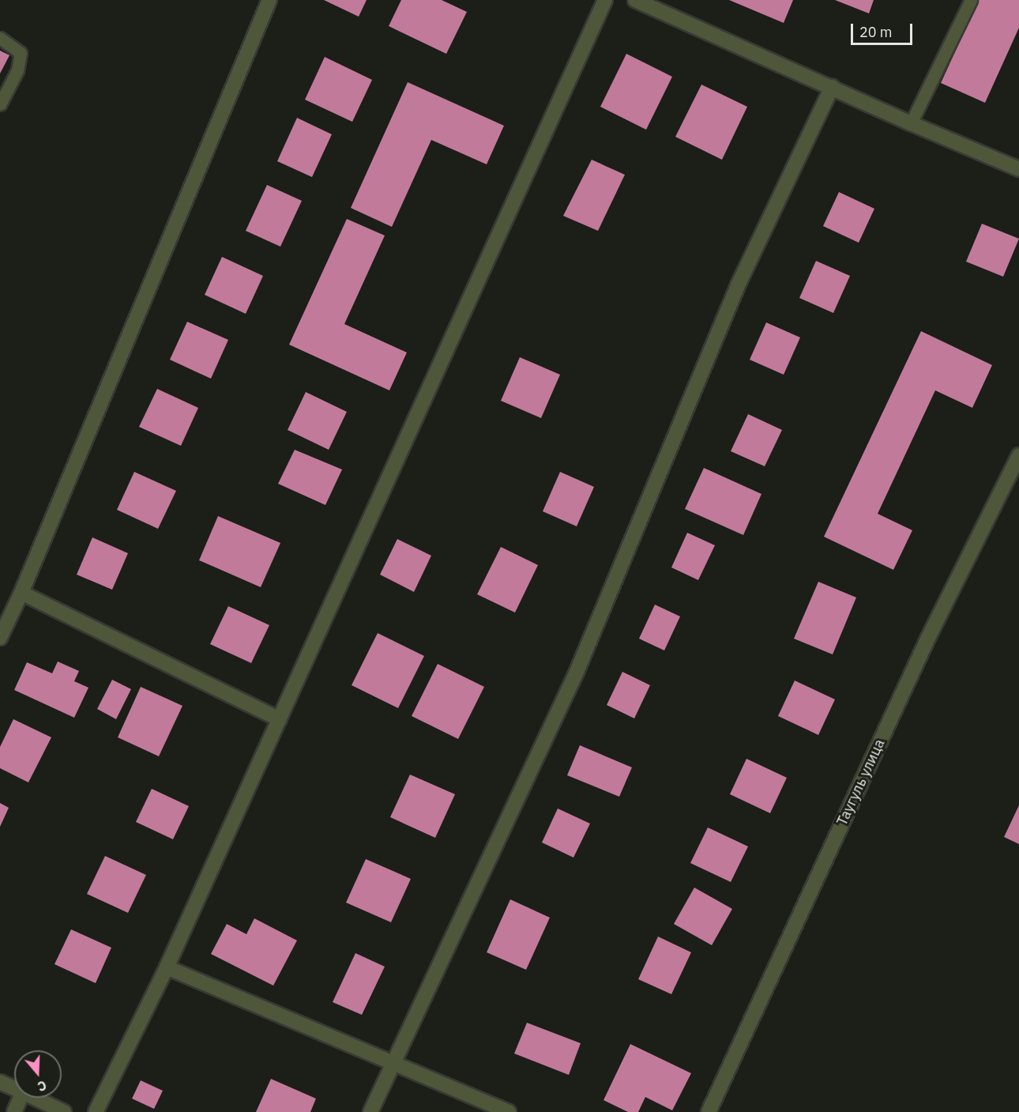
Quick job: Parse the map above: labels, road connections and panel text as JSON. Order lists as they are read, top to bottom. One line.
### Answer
{"streets":{"street":["Таугуль улица"]},"scale_bar":"20 m","north":"bottom"}
